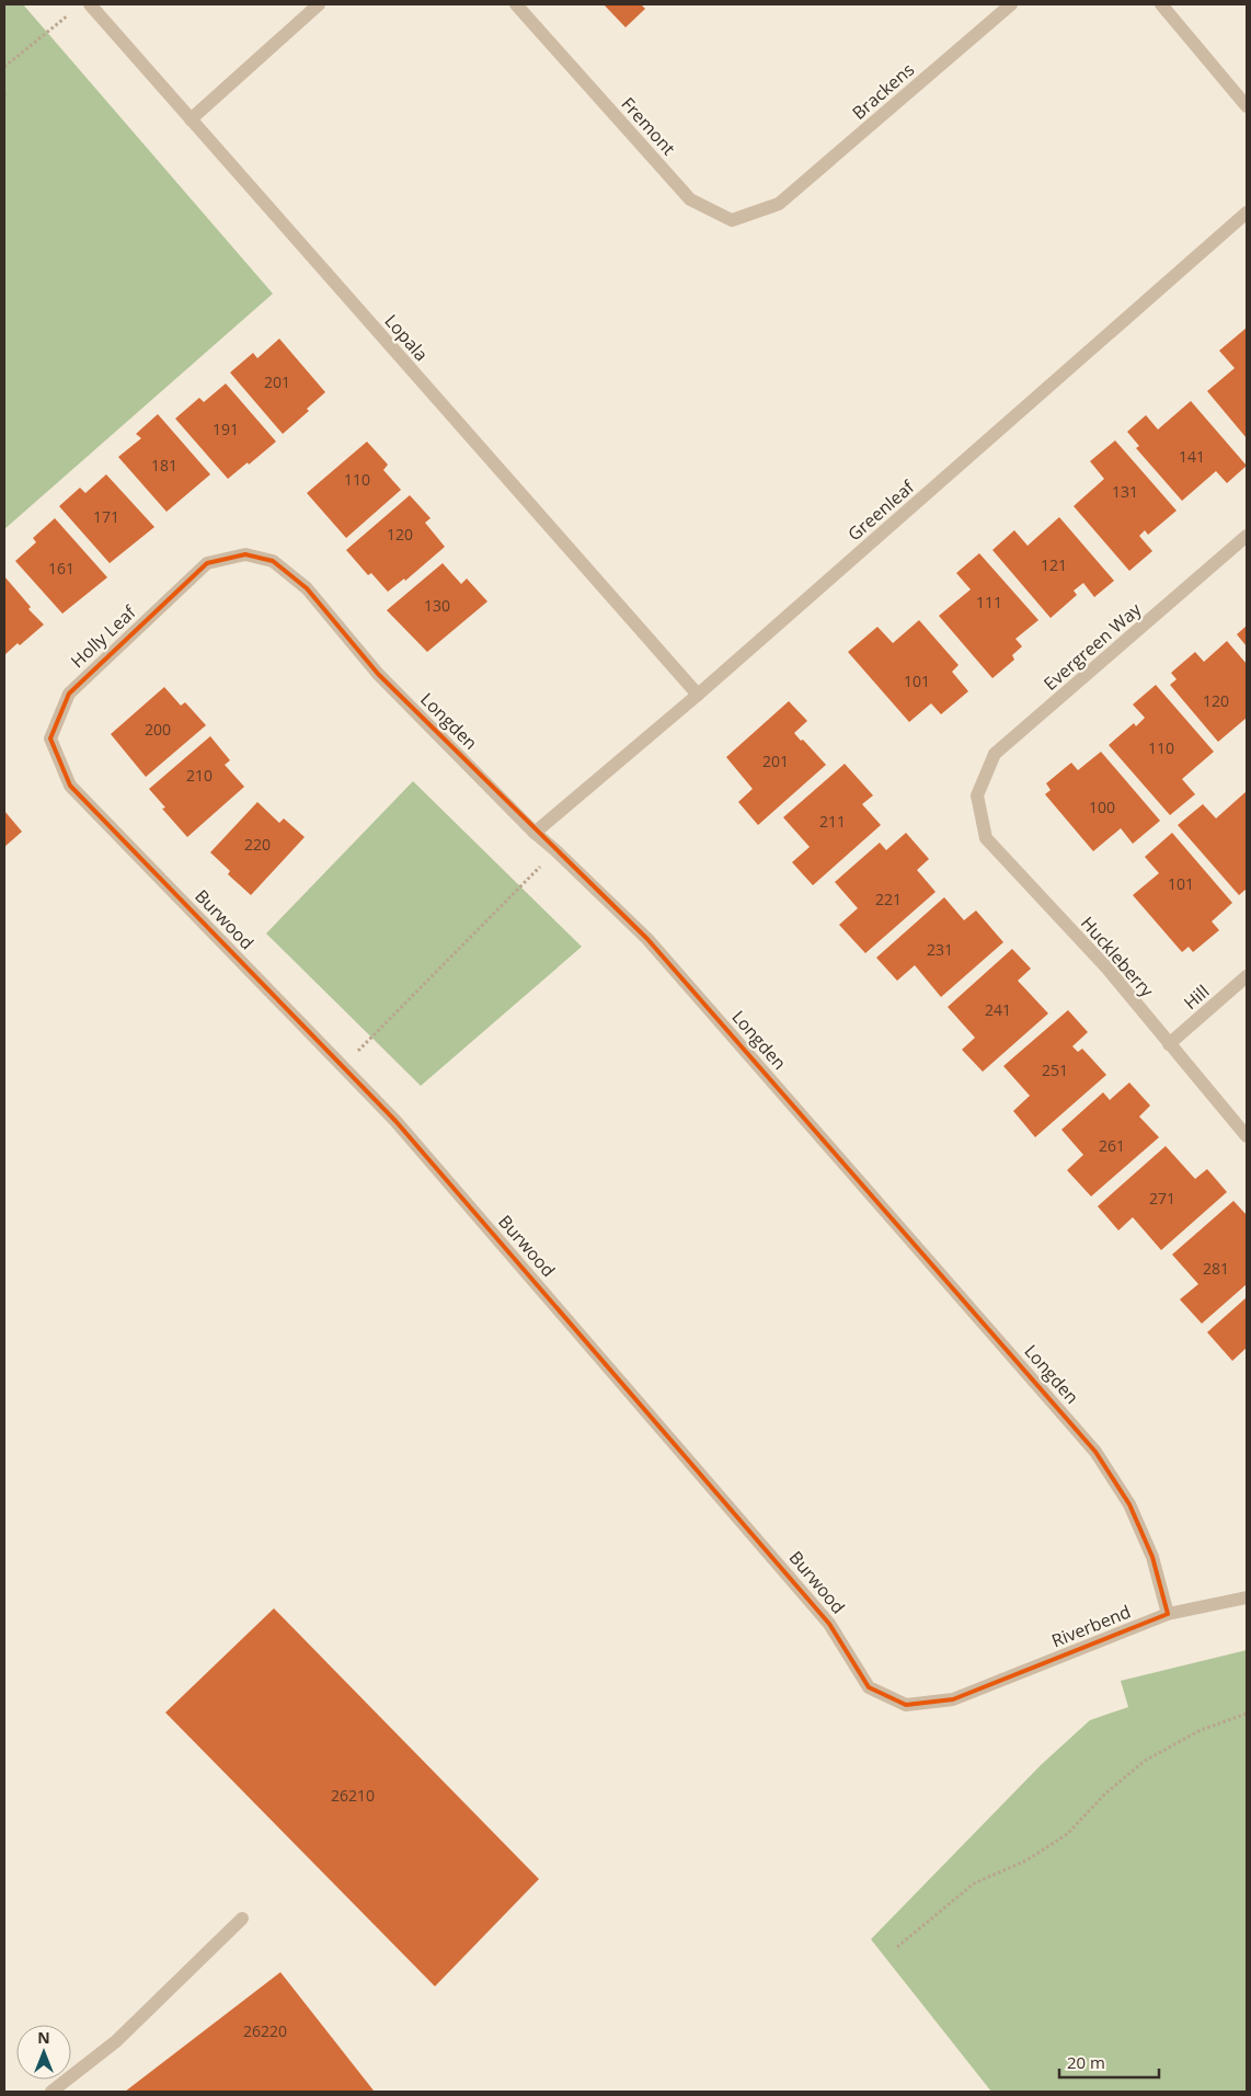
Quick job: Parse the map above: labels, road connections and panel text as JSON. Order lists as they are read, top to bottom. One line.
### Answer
{"streets":{"street":["Brackens","Fremont","Lopala","Greenleaf","Holly Leaf","Evergreen Way","Longden","Burwood","Huckleberry","Hill","Riverbend"]},"crossings":[["Brackens","Fremont"],["Lopala","Greenleaf"],["Greenleaf","Longden"],["Holly Leaf","Longden"],["Holly Leaf","Burwood"],["Evergreen Way","Huckleberry"],["Longden","Riverbend"],["Burwood","Riverbend"],["Huckleberry","Hill"]],"house_numbers":["201","191","141","181","110","131","171","120","121","161","111","130","101","120","200","110","201","210","100","211","220","101","221","231","241","251","261","271","281","26210","26220"],"scale_bar":"20 m","north":"top"}
